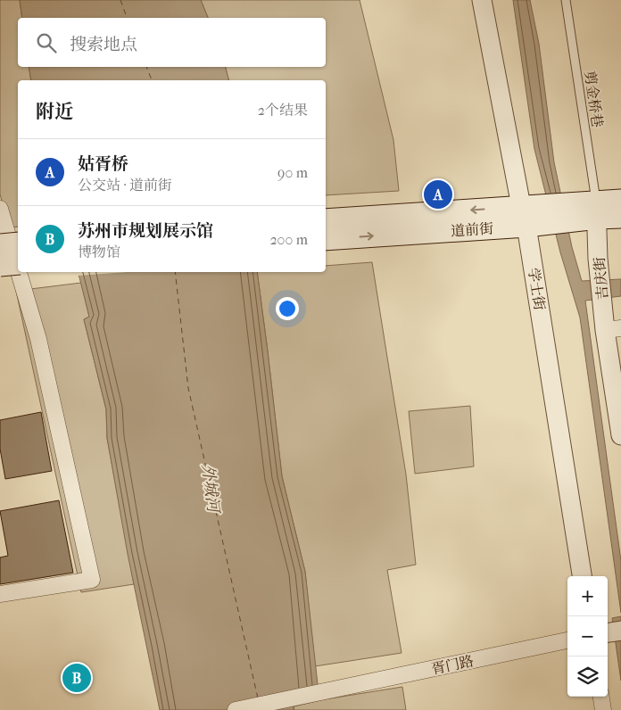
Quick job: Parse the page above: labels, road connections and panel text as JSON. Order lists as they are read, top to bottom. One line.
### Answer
{"streets":{"main road":["道前街"],"street":["吉庆街","学士街","胥门路"],"lane":["剪金桥巷"]},"crossings":[["剪金桥巷","道前街"],["剪金桥巷","吉庆街"],["道前街","吉庆街"],["道前街","学士街"]],"water":["外城河"],"page":{"search":"搜索地点","heading":["附近","2个结果"],"list":[{"mark":"A","name":"姑胥桥","note":"公交站 · 道前街","value":"90 m"},{"mark":"B","name":"苏州市规划展示馆","note":"博物馆","value":"200 m"}],"pins":["A","B"],"map_buttons":["+","−"]}}
